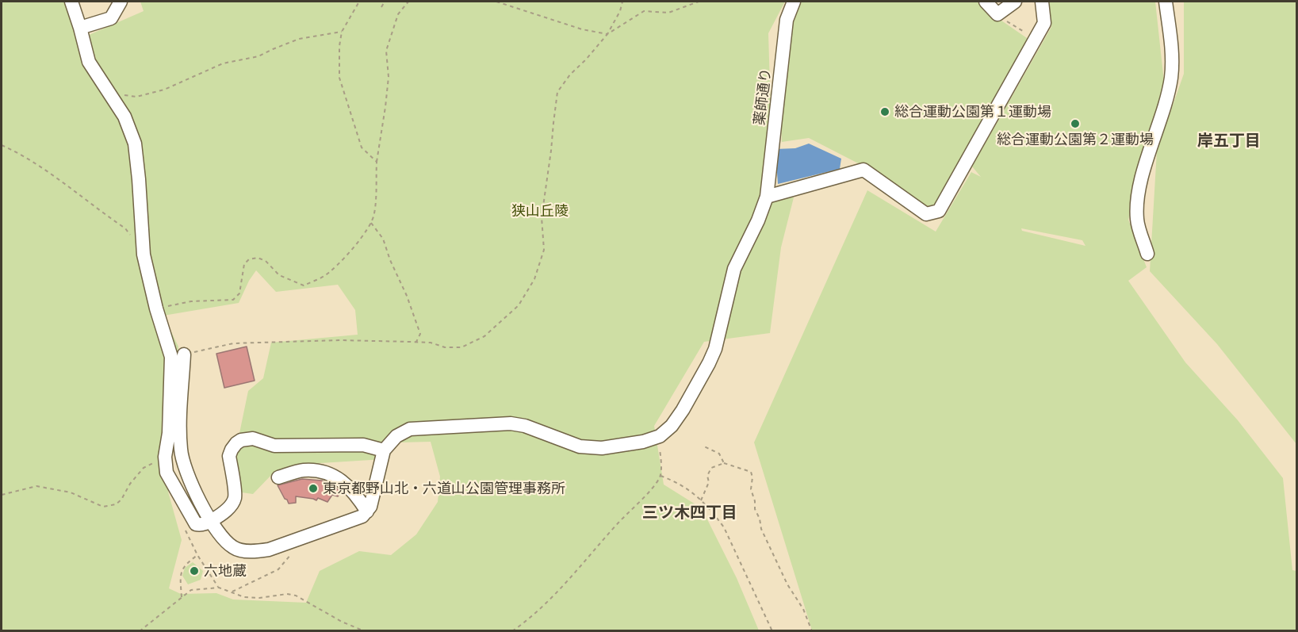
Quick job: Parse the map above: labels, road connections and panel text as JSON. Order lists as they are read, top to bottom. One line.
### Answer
{"streets":{"street":["薬師通り"]},"districts":["岸五丁目","三ツ木四丁目"],"parks":["狭山丘陵"],"places":["総合運動公園第１運動場","総合運動公園第２運動場","東京都野山北・六道山公園管理事務所","六地蔵"]}
